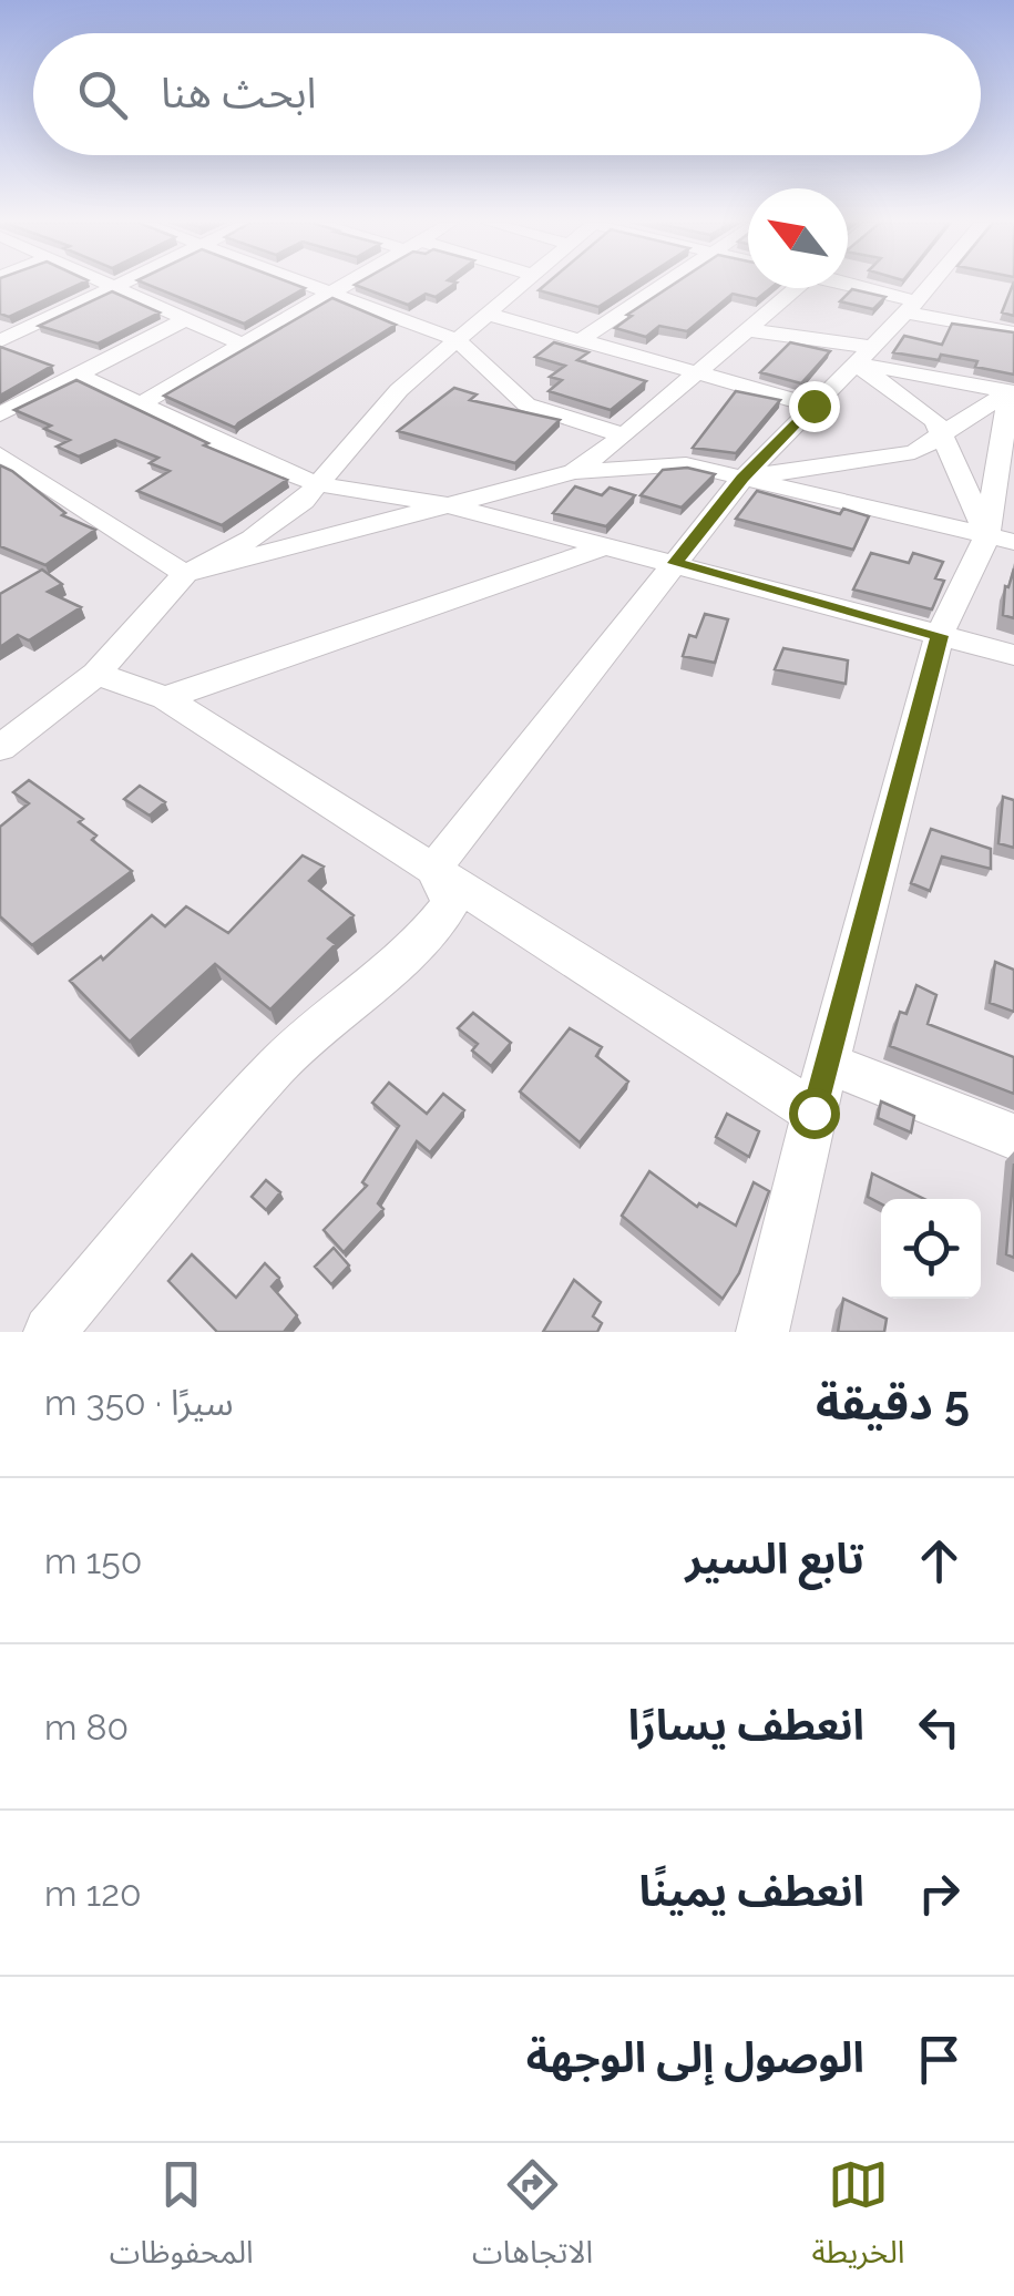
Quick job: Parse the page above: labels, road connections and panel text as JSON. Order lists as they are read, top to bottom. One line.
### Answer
{"north":"top left","page":{"search":"ابحث هنا","heading":["5 دقيقة","سيرًا · 350 m"],"list":[["تابع السير","150 m"],["انعطف يسارًا","80 m"],["انعطف يمينًا","120 m"],"الوصول إلى الوجهة"],"nav":["الخريطة","الاتجاهات","المحفوظات"]}}
